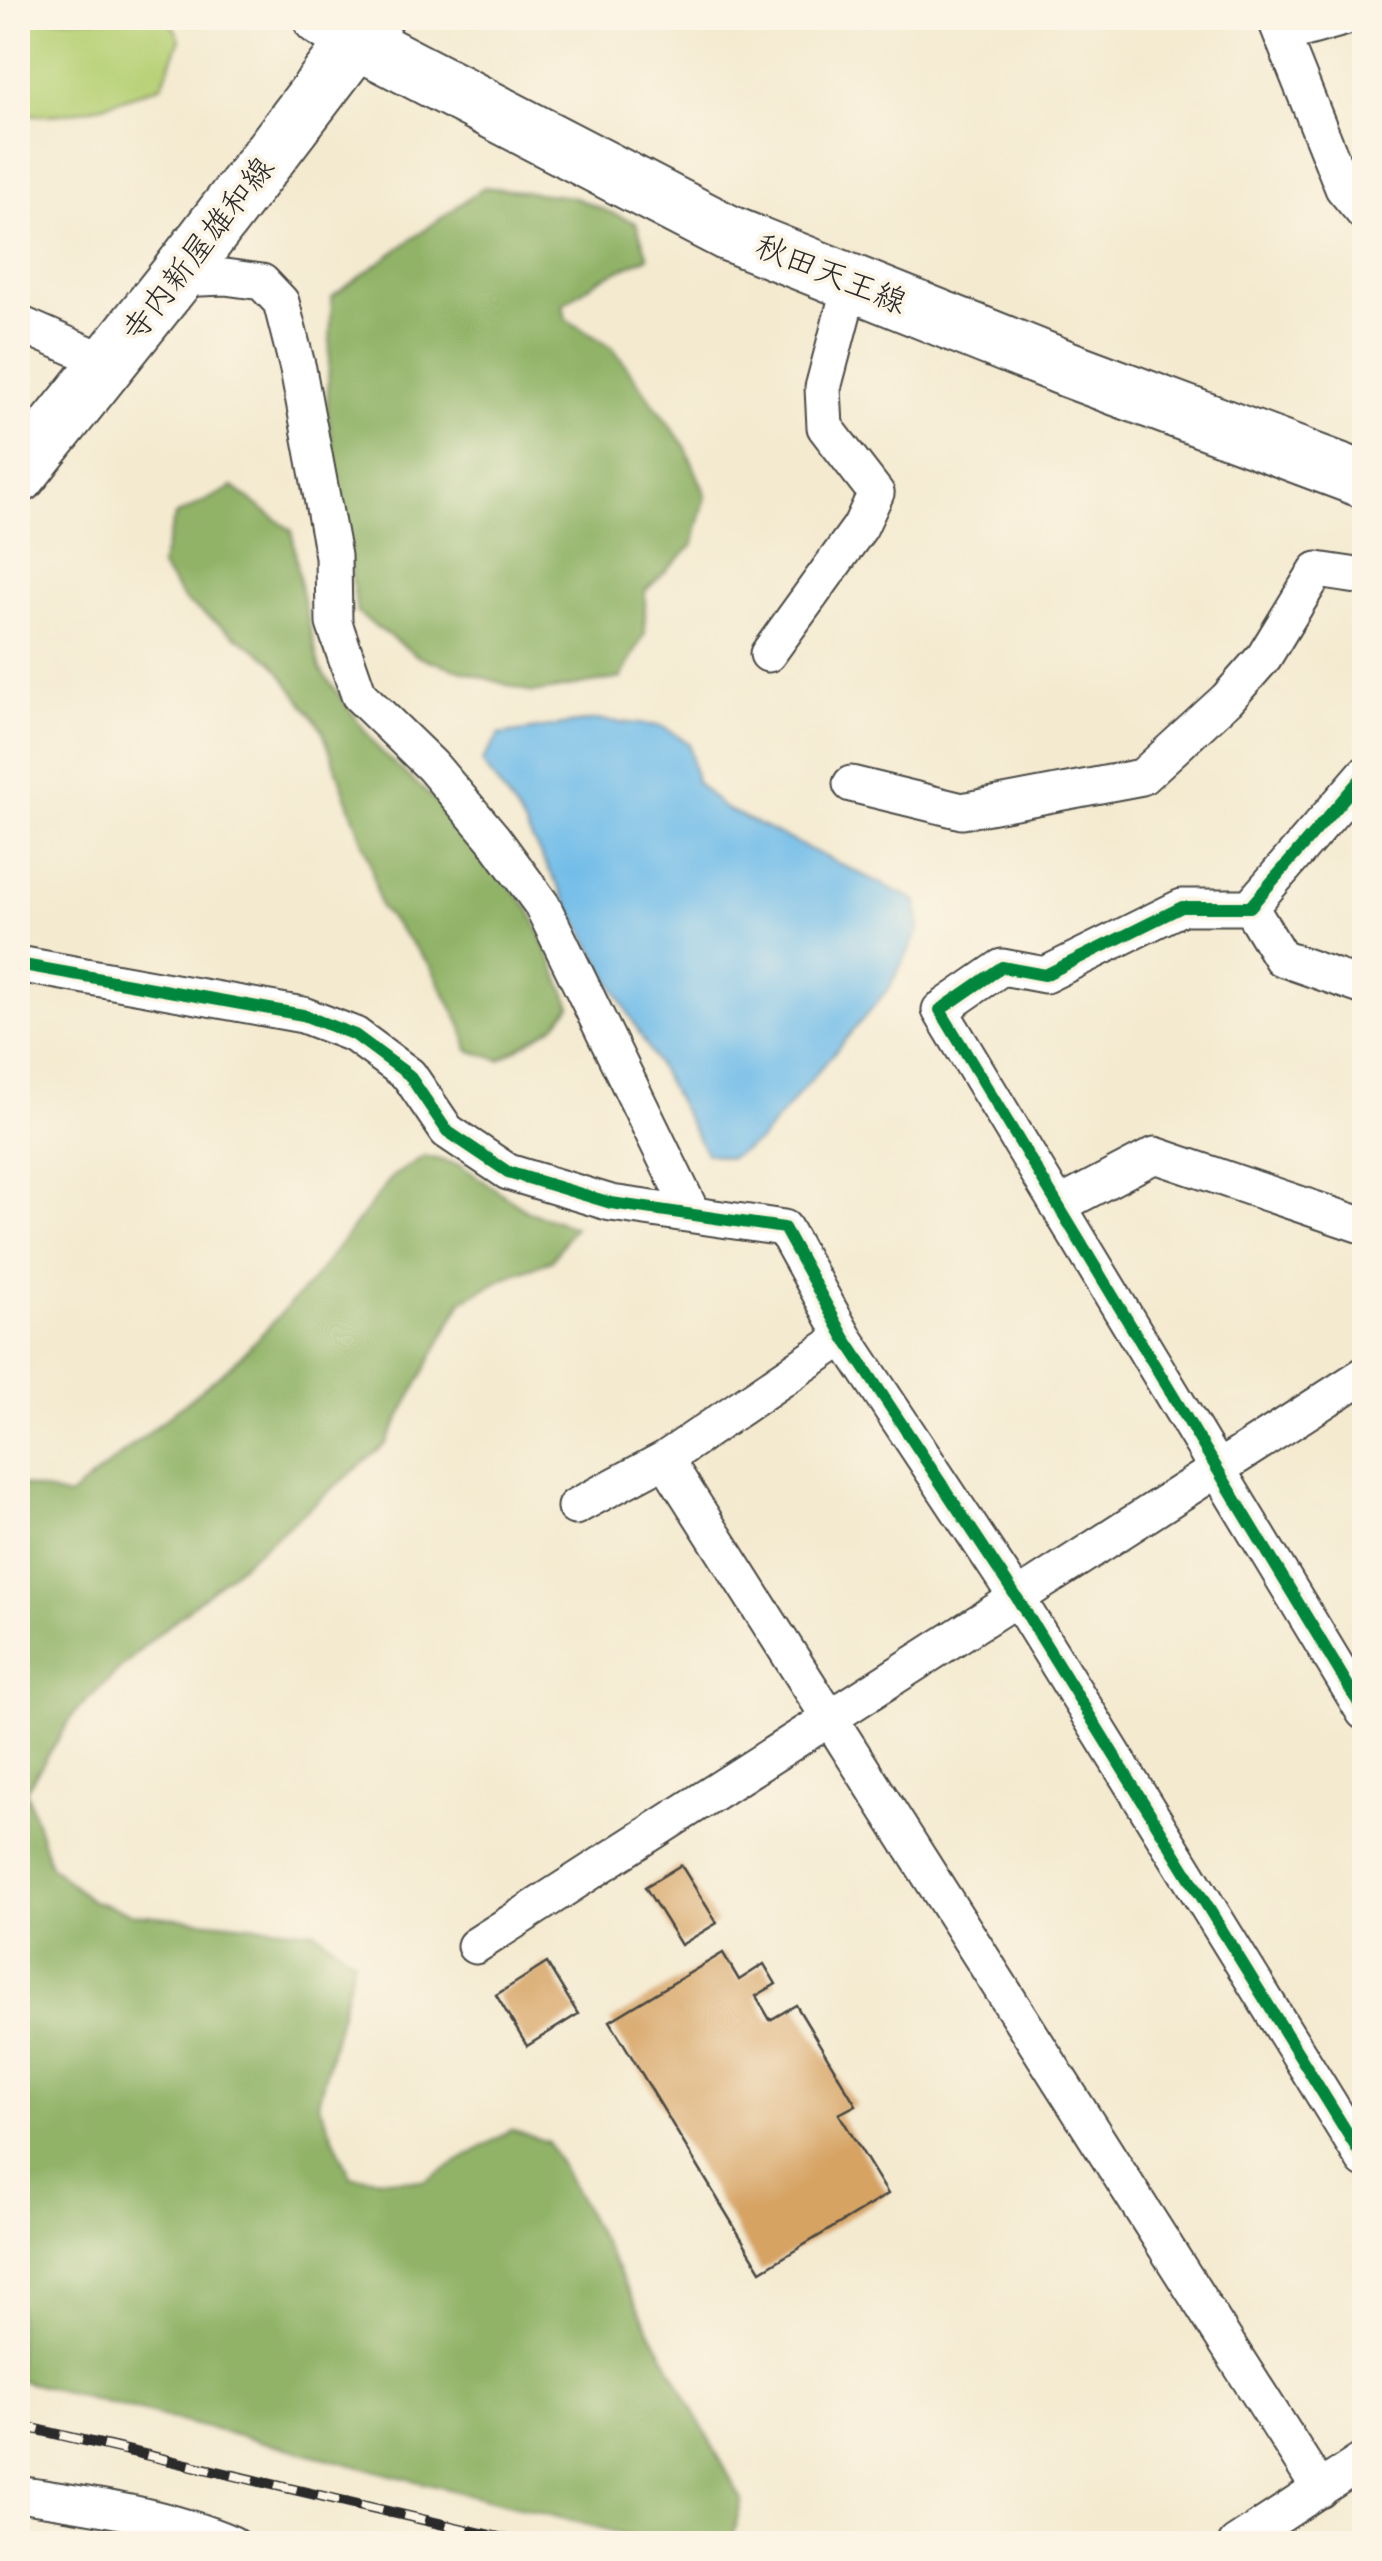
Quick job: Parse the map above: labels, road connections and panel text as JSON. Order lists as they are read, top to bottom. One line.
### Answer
{"streets":{"main road":["寺内新屋雄和線","秋田天王線"]},"crossings":[["寺内新屋雄和線","秋田天王線"]]}
